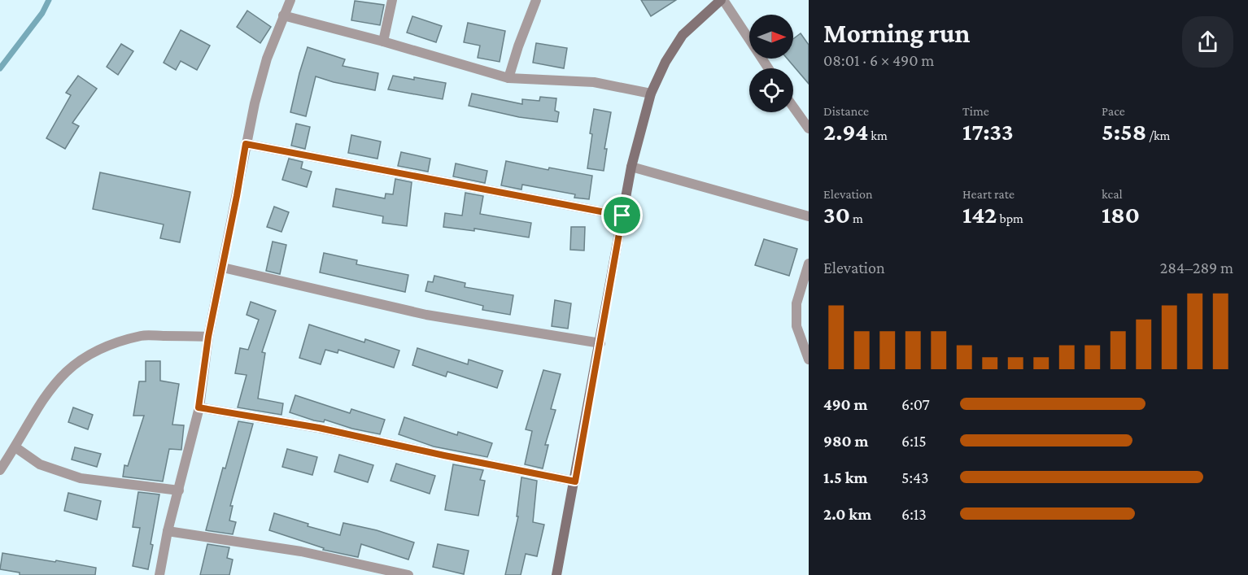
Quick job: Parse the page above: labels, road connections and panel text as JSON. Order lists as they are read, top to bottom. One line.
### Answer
{"north":"right","page":{"heading":["Morning run","08:01 · 6 × 490 m"],"stats":[["Distance","2.94 km"],["Time","17:33"],["Pace","5:58 /km"],["Elevation","30 m"],["Heart rate","142 bpm"],["kcal","180"]],"chart":["Elevation","284–289 m"],"list":[{"name":"490 m","note":"6:07"},{"name":"980 m","note":"6:15"},{"name":"1.5 km","note":"5:43"},{"name":"2.0 km","note":"6:13"}]}}
